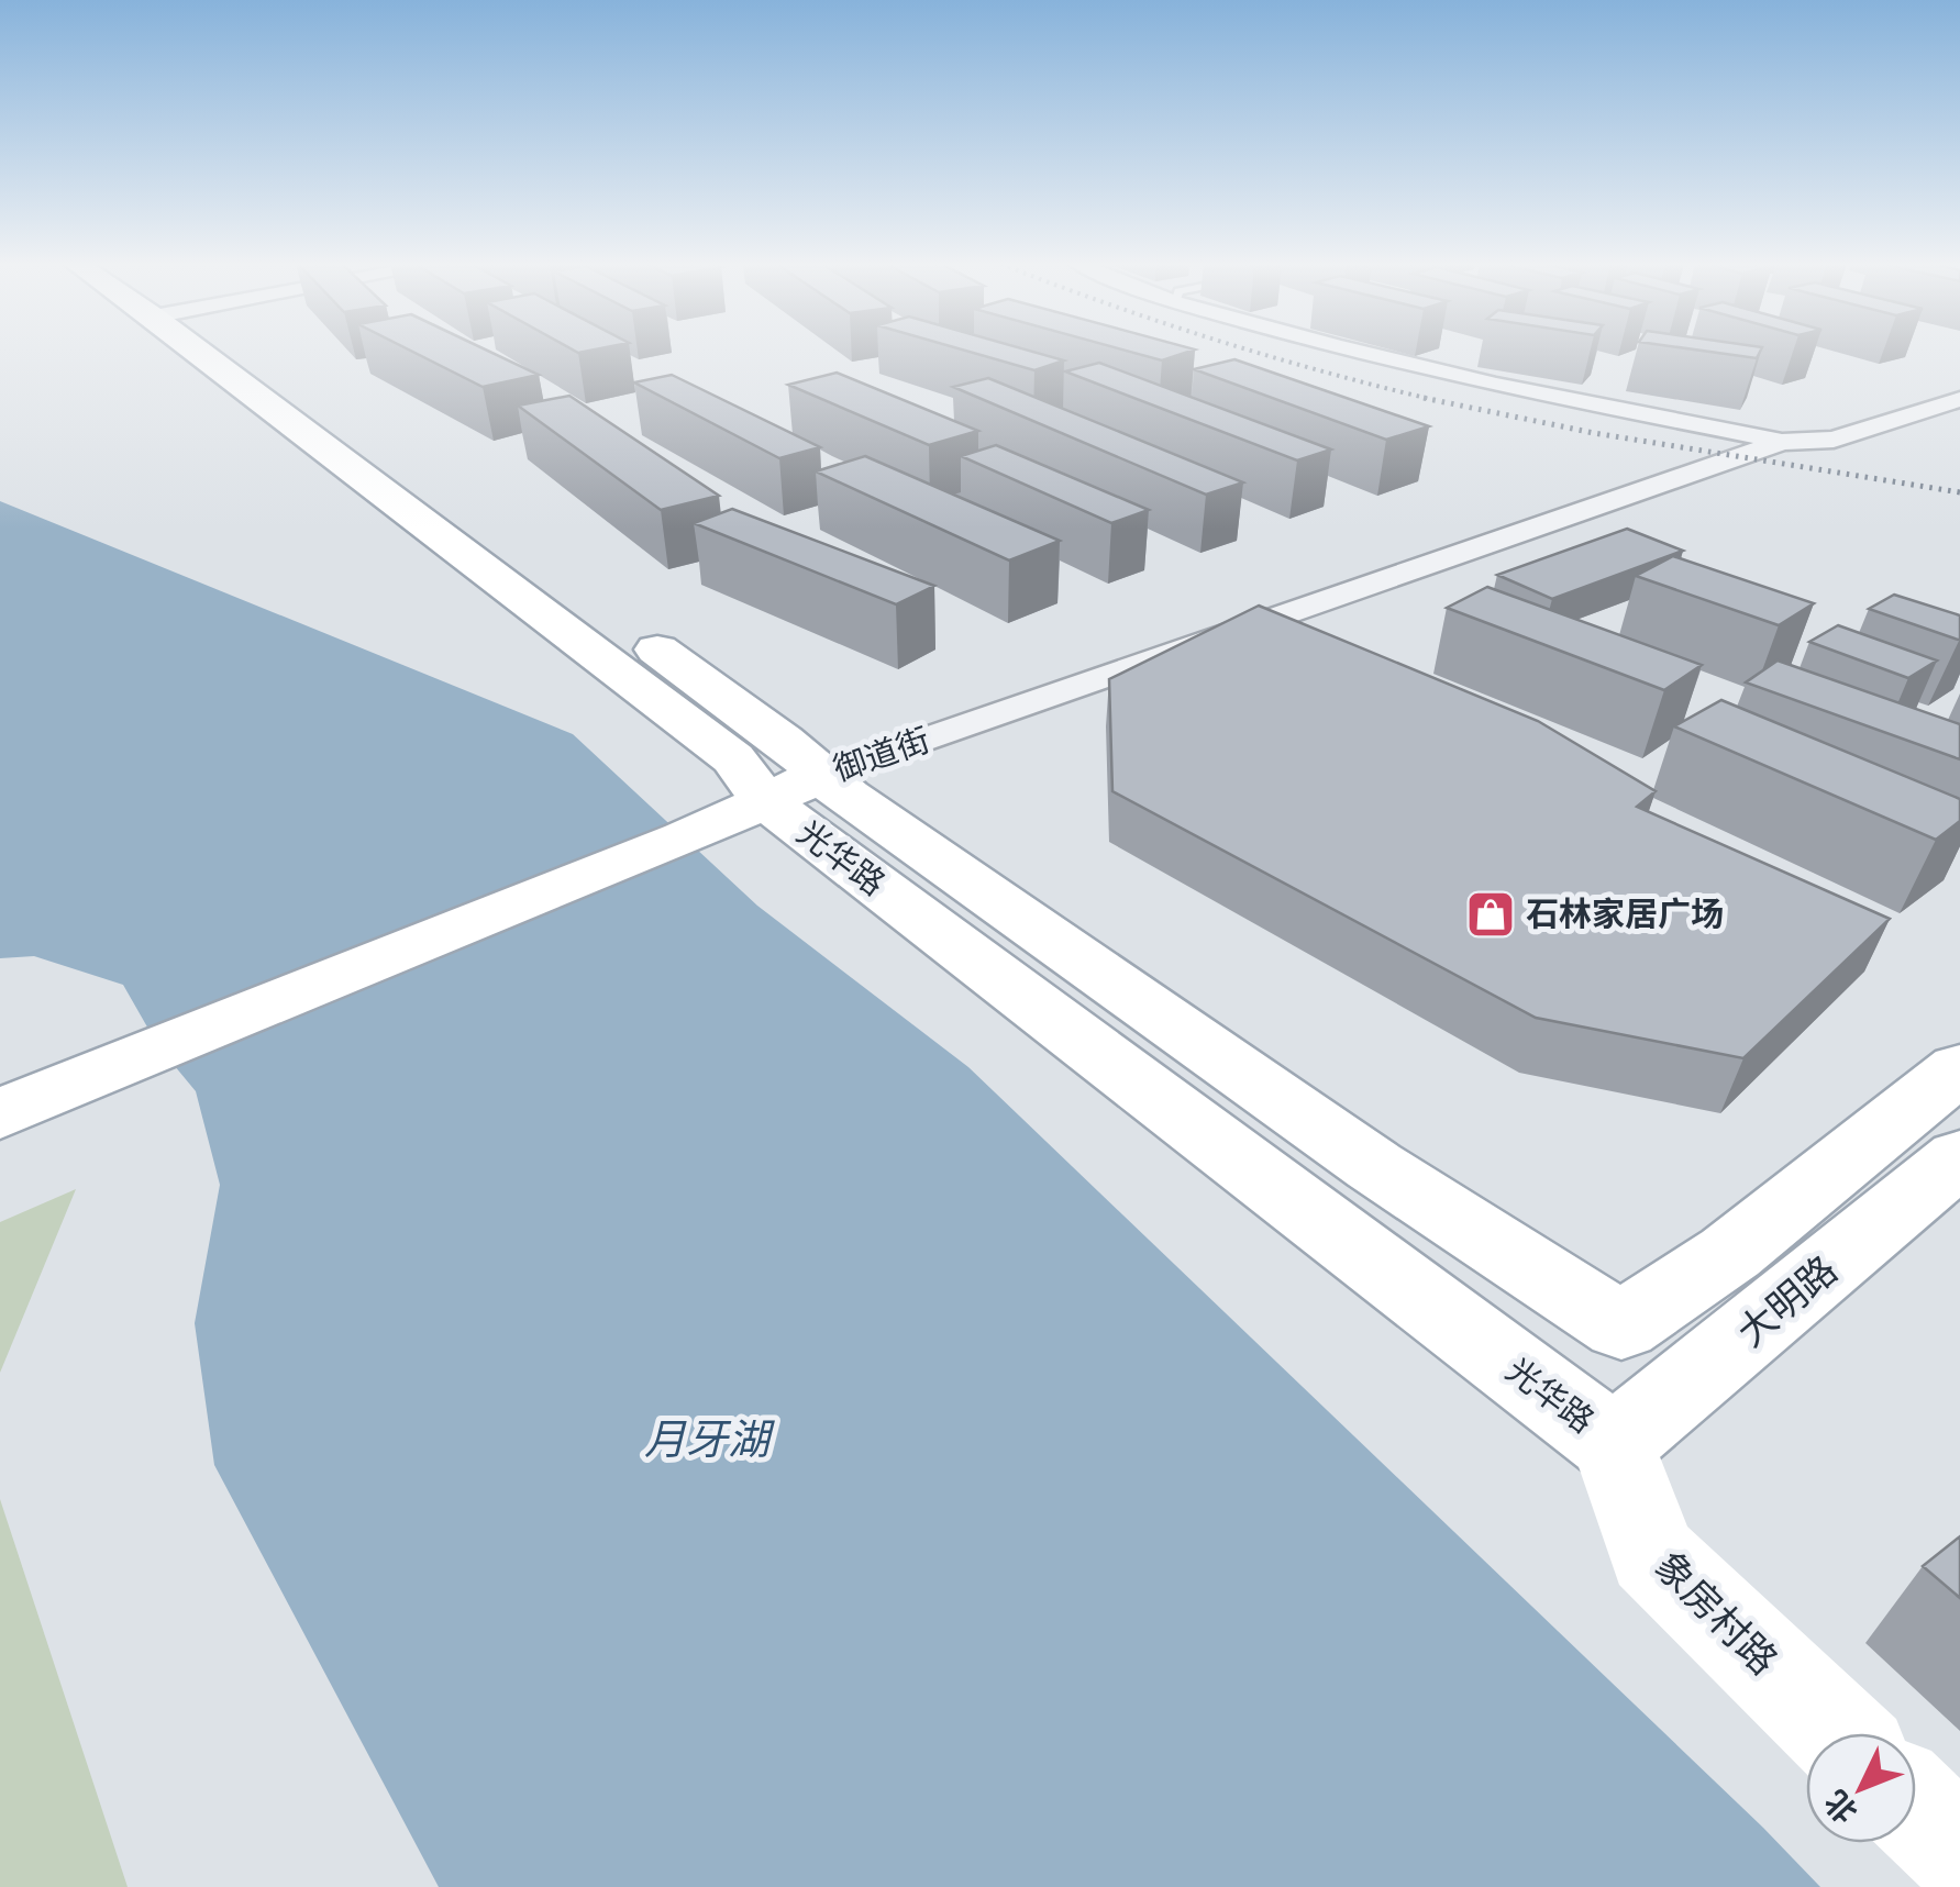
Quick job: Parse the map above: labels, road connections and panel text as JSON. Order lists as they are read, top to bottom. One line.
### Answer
{"streets":{"main road":["光华路","大明路","象房村路"],"street":["御道街"]},"crossings":[["御道街","光华路"],["御道街","大明路"],["光华路","大明路"],["光华路","象房村路"],["大明路","象房村路"]],"water":["月牙湖"],"places":{"shop":["石林家居广场"]},"north":"bottom left"}
